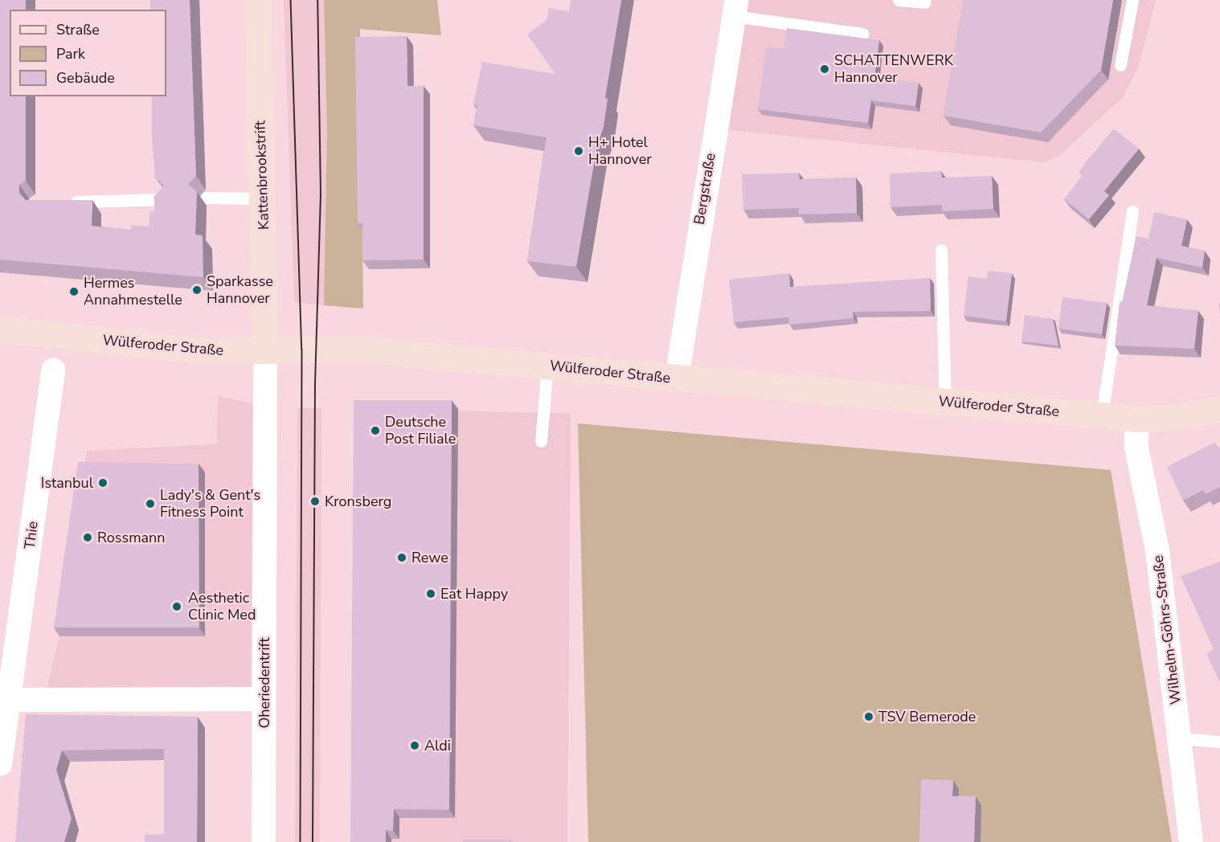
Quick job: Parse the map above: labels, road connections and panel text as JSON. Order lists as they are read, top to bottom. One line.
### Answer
{"streets":{"main road":["Kattenbrookstrift","Wülferoder Straße"],"street":["Bergstraße","Thie","Wilhelm-Göhrs-Straße","Oheriedentrift"]},"crossings":[["Kattenbrookstrift","Wülferoder Straße"],["Kattenbrookstrift","Oheriedentrift"],["Bergstraße","Wülferoder Straße"],["Wülferoder Straße","Wilhelm-Göhrs-Straße"],["Wülferoder Straße","Oheriedentrift"]],"places":["SCHATTENWERK Hannover","H+ Hotel Hannover","Sparkasse Hannover","Hermes Annahmestelle","Deutsche Post Filiale","Istanbul","Kronsberg","Lady's & Gent's Fitness Point","Rossmann","Rewe","Eat Happy","Aesthetic Clinic Med","TSV Bemerode","Aldi"],"legend":["Straße","Park","Gebäude"]}
